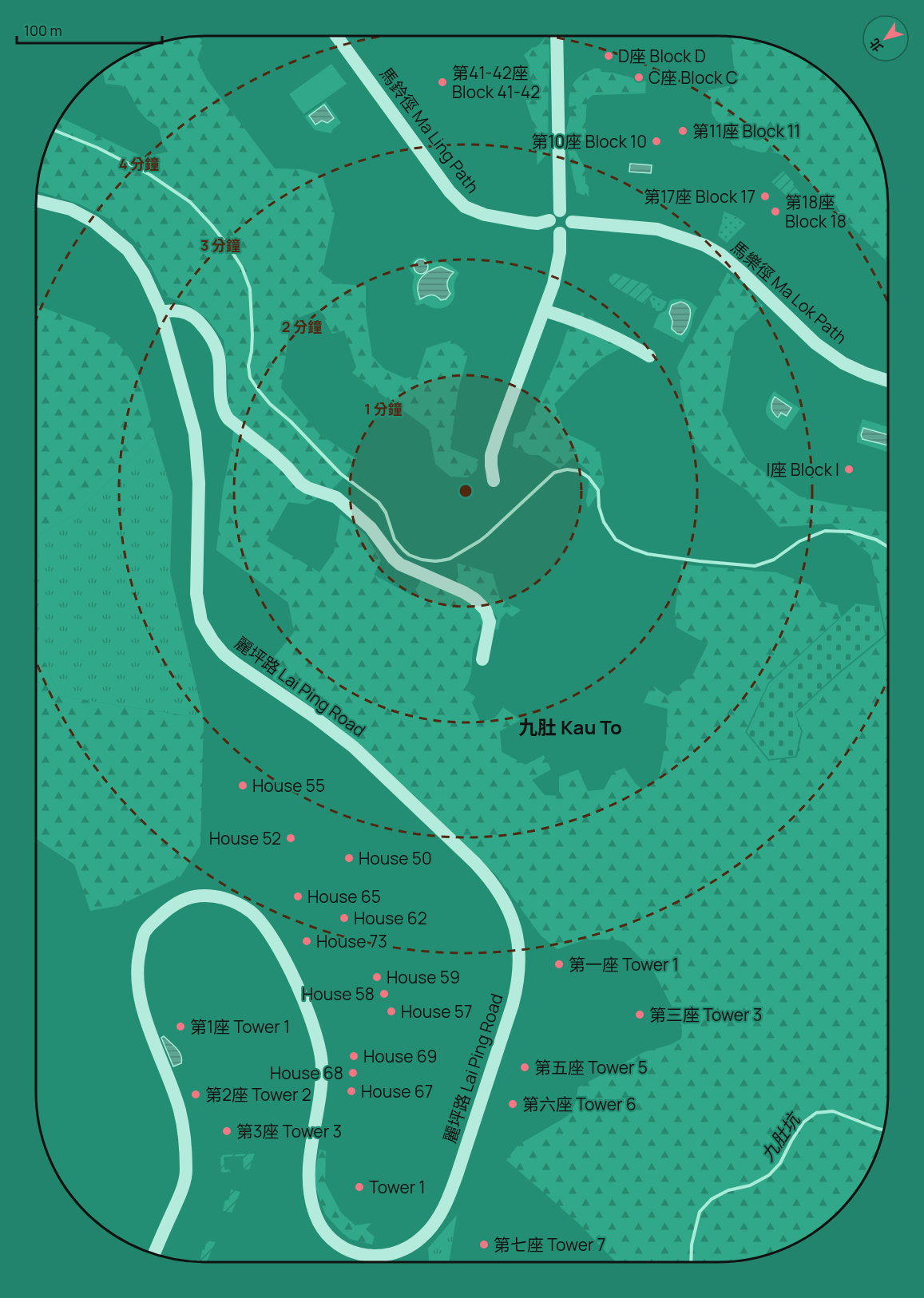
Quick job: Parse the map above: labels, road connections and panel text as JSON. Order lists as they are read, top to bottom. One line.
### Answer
{"streets":{"street":["馬鈴徑 Ma Ling Path","馬樂徑 Ma Lok Path","麗坪路 Lai Ping Road"]},"crossings":[["馬鈴徑 Ma Ling Path","馬樂徑 Ma Lok Path"]],"districts":["九肚 Kau To"],"water":["九肚坑"],"places":["D座 Block D","C座 Block C","第41-42座 Block 41-42","第11座 Block 11","第10座 Block 10","第17座 Block 17","第18座 Block 18","I座 Block I","House 55","House 52","House 50","House 65","House 62","House 73","第一座 Tower 1","House 59","House 58","House 57","第三座 Tower 3","第1座 Tower 1","House 69","第五座 Tower 5","House 68","House 67","第2座 Tower 2","第六座 Tower 6","第3座 Tower 3","Tower 1","第七座 Tower 7"],"scale_bar":"100 m","north":"bottom left","rings":["4 分鐘","3 分鐘","2 分鐘","1 分鐘"]}
